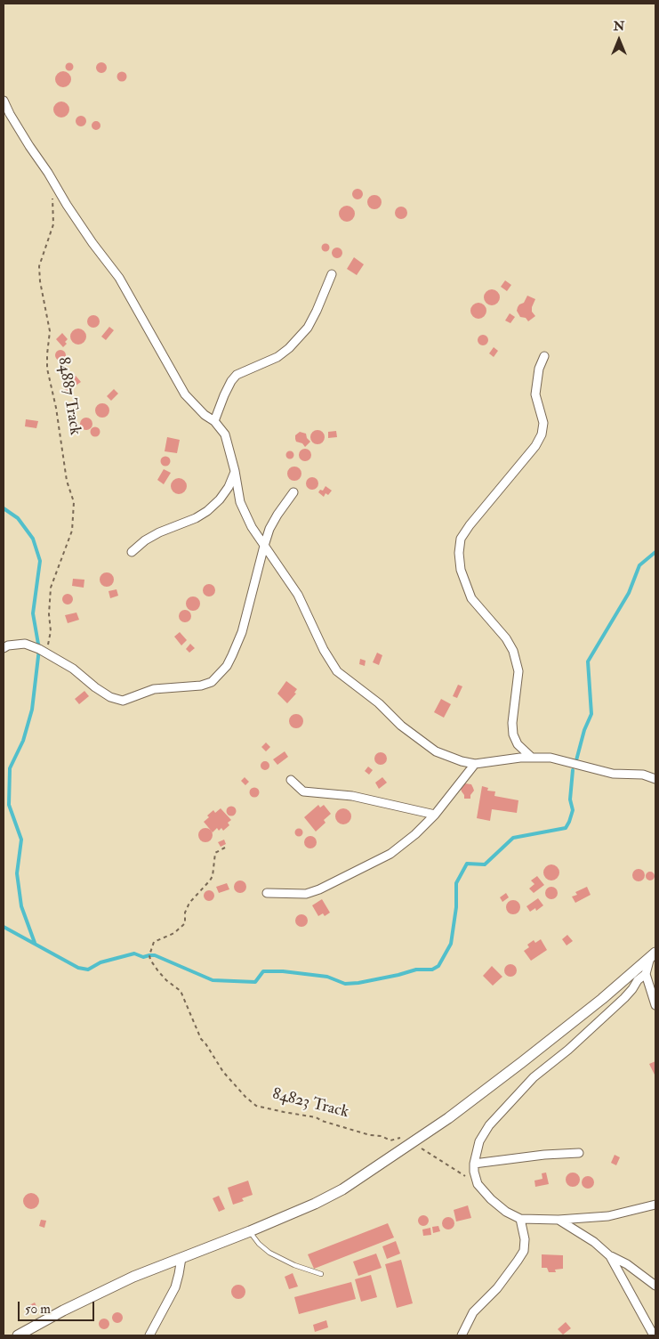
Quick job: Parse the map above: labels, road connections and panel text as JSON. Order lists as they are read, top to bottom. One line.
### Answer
{"streets":{"path":["84887 Track","84823 Track"]},"scale_bar":"50 m","north":"top"}
